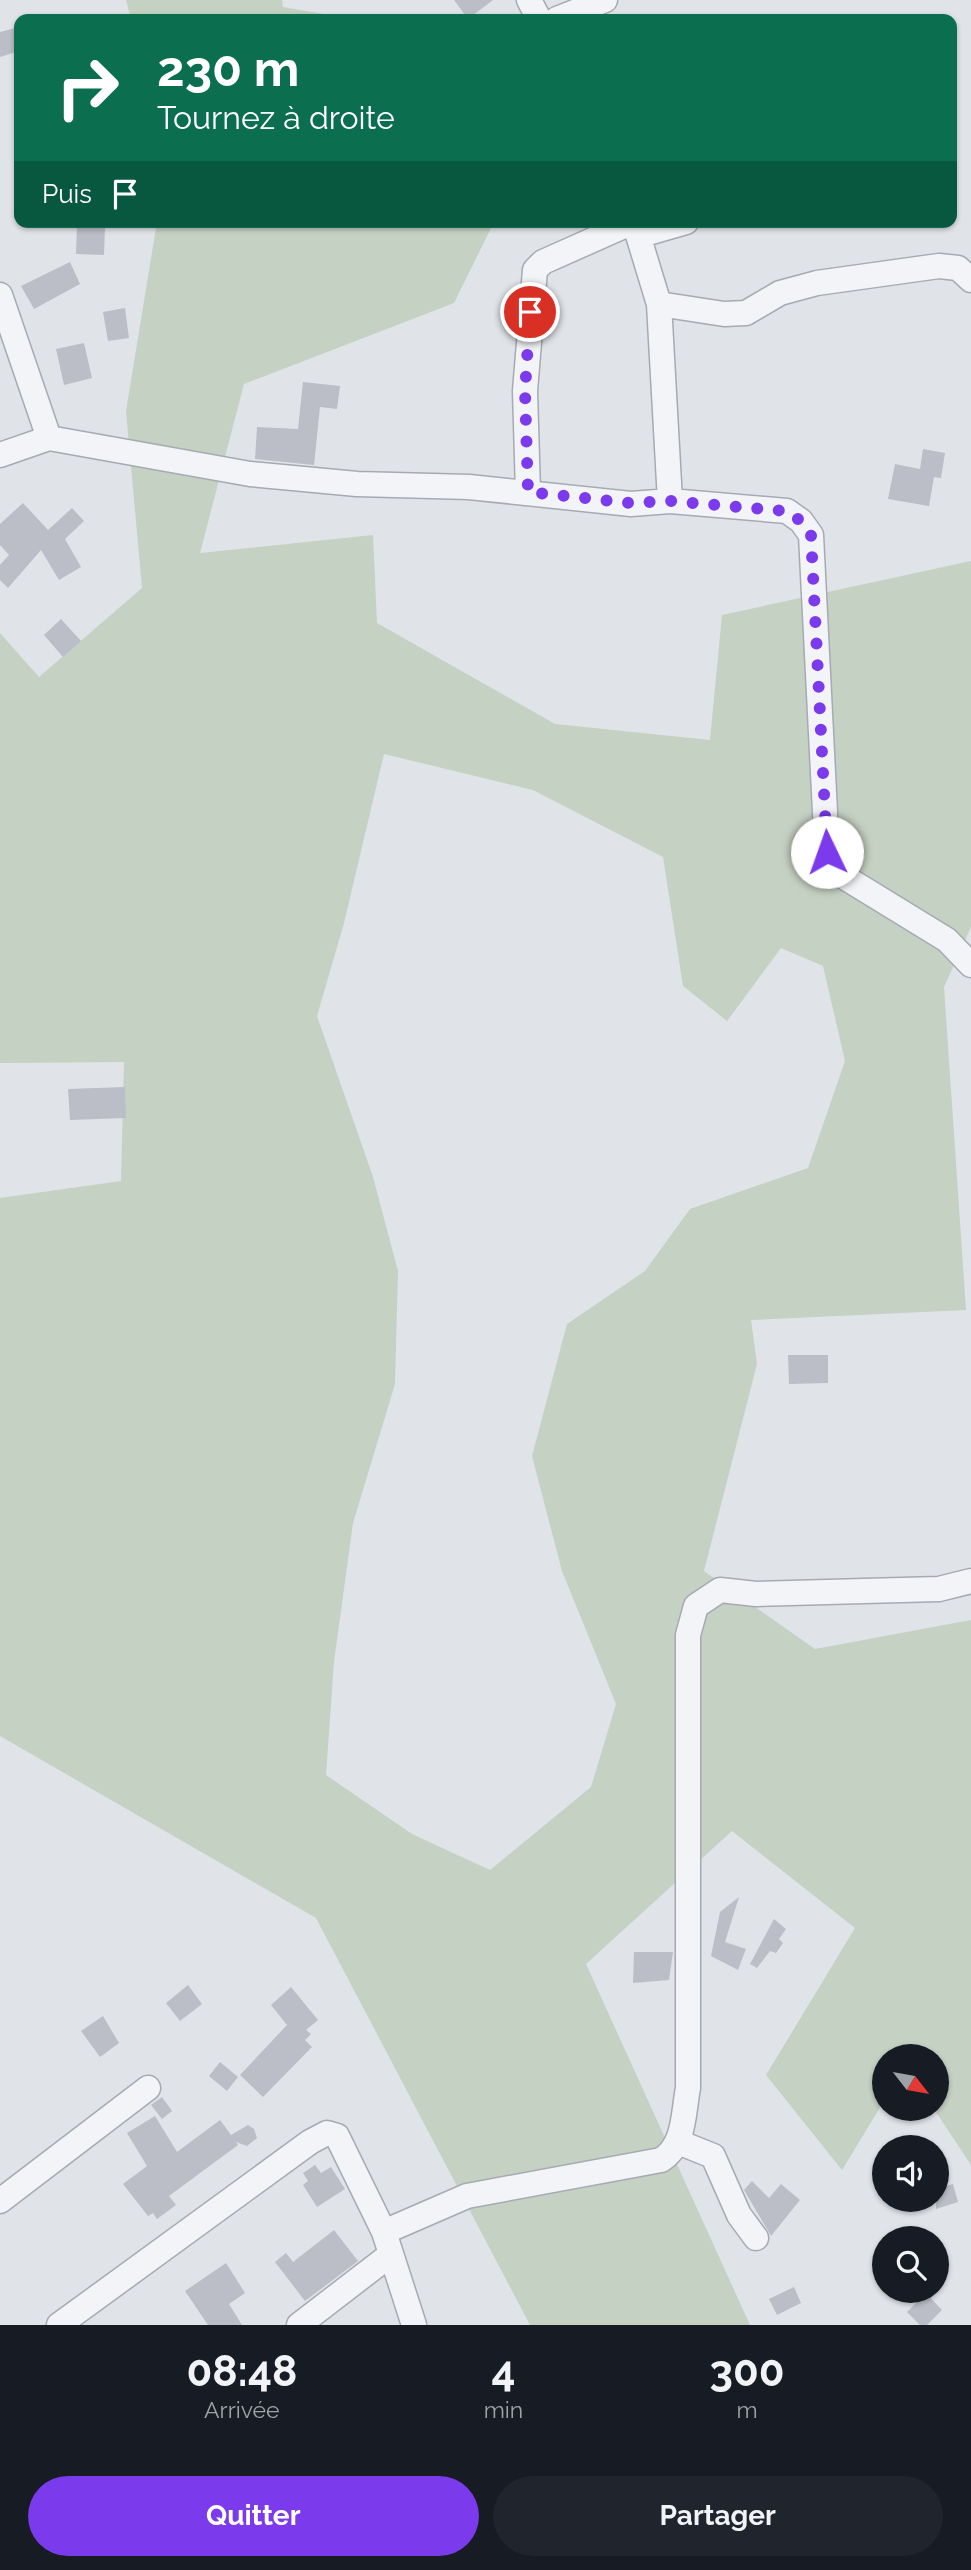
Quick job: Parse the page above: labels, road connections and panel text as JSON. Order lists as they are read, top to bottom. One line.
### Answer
{"north":"bottom right","page":{"turn":["230 m","Tournez à droite"],"then":"Puis","eta":["08:48","Arrivée","4","min","300","m"],"buttons":["Quitter","Partager"]}}
